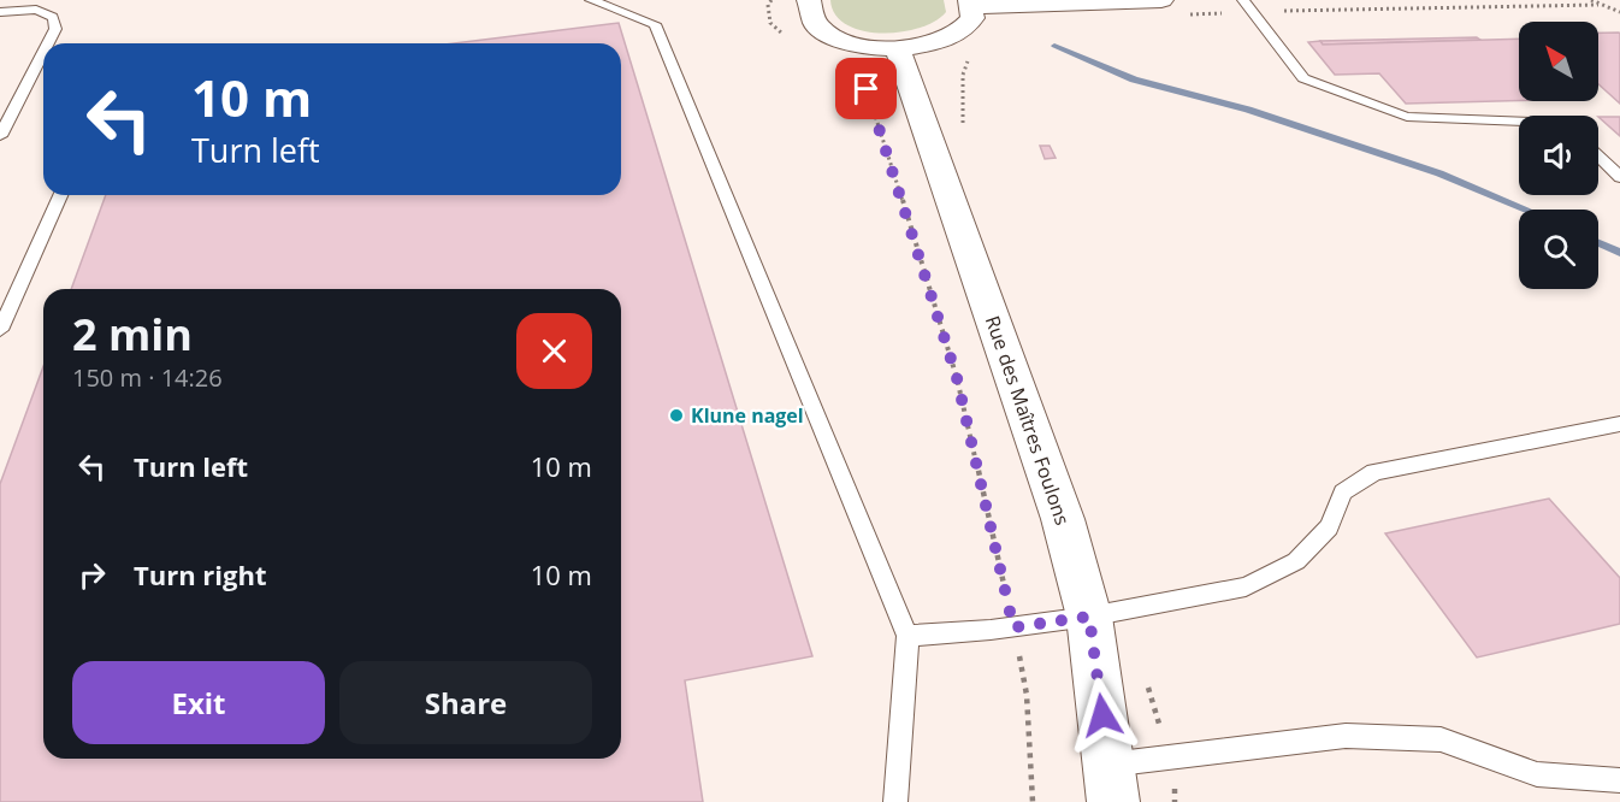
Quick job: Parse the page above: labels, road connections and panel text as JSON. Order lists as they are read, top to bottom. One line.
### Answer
{"streets":{"street":["Rue des Maîtres Foulons"]},"places":["Klune nagel"],"north":"top left","page":{"turn":["10 m","Turn left"],"heading":["2 min","150 m · 14:26"],"list":[{"name":"Turn left","value":"10 m"},{"name":"Turn right","value":"10 m"}],"buttons":["Exit","Share"]}}
